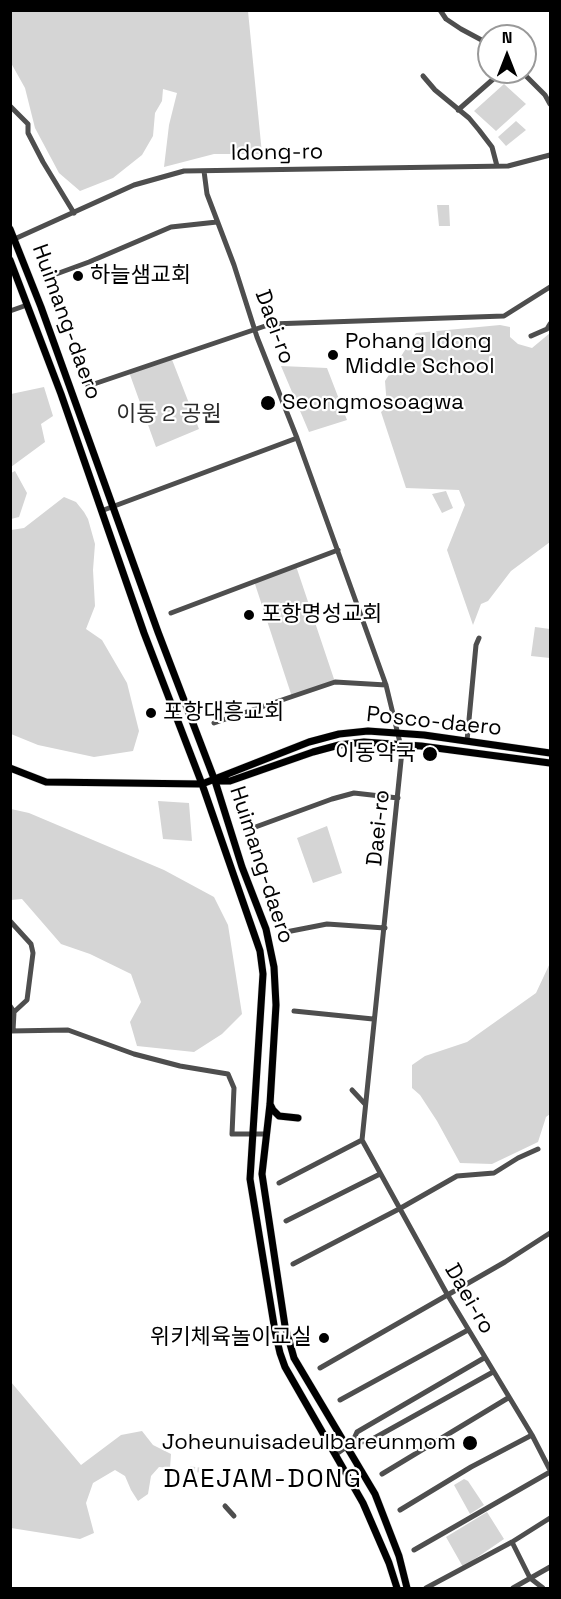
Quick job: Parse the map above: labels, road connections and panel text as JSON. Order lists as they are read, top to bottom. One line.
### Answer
{"streets":{"main road":["Huimang-daero","Posco-daero"],"street":["Idong-ro","Daei-ro"]},"crossings":[["Idong-ro","Huimang-daero"],["Idong-ro","Daei-ro"],["Huimang-daero","Posco-daero"],["Daei-ro","Posco-daero"]],"districts":["DAEJAM-DONG"],"parks":["이동 2 공원"],"places":["하늘샘교회","Pohang Idong Middle School","Seongmosoagwa","포항명성교회","포항대흥교회","이동약국","위키체육놀이교실","Joheunuisadeulbareunmom"],"north":"top"}
